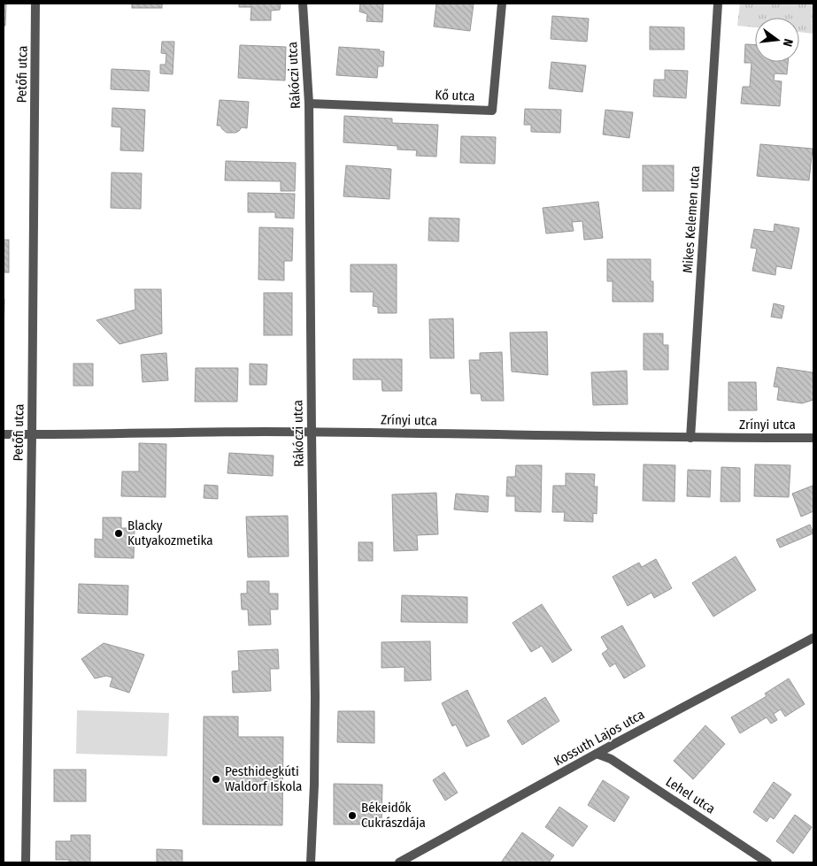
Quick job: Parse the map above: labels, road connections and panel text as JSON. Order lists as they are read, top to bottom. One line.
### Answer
{"streets":{"street":["Petőfi utca","Rákóczi utca","Kő utca","Mikes Kelemen utca","Zrínyi utca","Kossuth Lajos utca","Lehel utca"]},"crossings":[["Petőfi utca","Zrínyi utca"],["Rákóczi utca","Kő utca"],["Rákóczi utca","Zrínyi utca"],["Mikes Kelemen utca","Zrínyi utca"],["Kossuth Lajos utca","Lehel utca"]],"places":["Blacky Kutyakozmetika","Pesthidegkúti Waldorf Iskola","Békeidők Cukrászdája"],"north":"right"}
